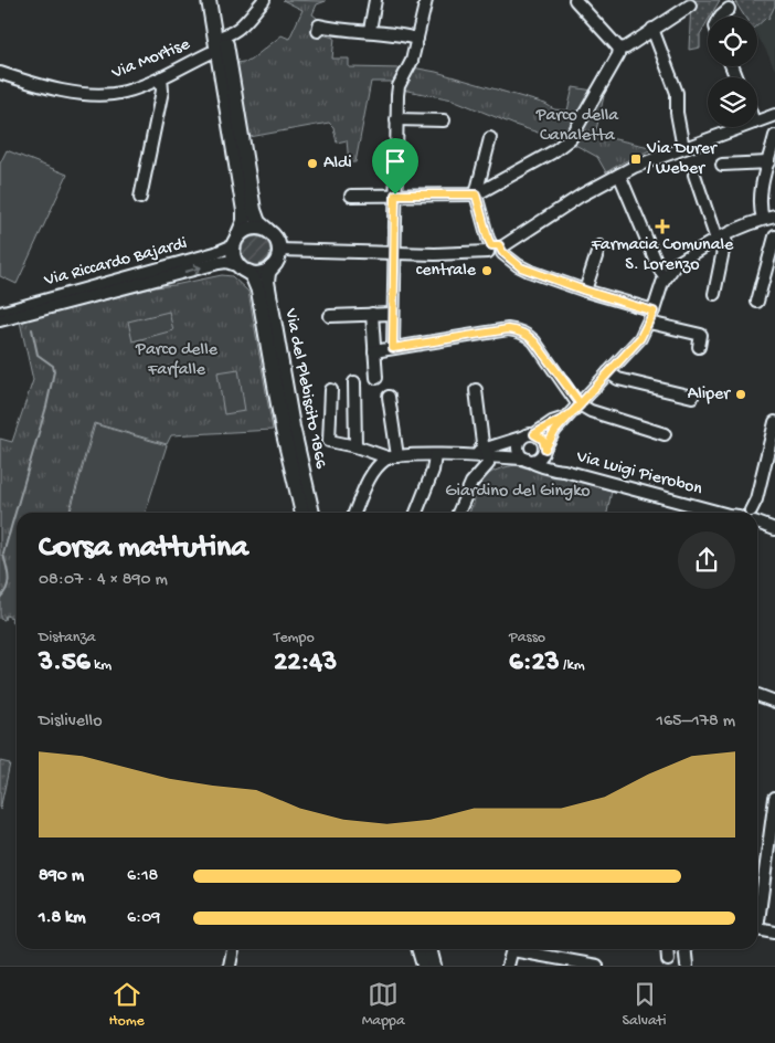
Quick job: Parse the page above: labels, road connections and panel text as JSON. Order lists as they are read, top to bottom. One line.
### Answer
{"streets":{"main road":["Via del Plebiscito 1866"],"street":["Via Mortise","Via Riccardo Bajardi","Via Luigi Pierobon"]},"crossings":[["Via Riccardo Bajardi","Via del Plebiscito 1866"]],"parks":["Parco della Canaletta","Parco delle Farfalle","Giardino del Gingko"],"places":{"transit":["Via Durer / Weber"],"other":["Aldi","centrale","Aliper"],"health":["Farmacia Comunale S. Lorenzo"]},"page":{"heading":["Corsa mattutina","08:07 · 4 × 890 m"],"stats":[["Distanza","3.56 km"],["Tempo","22:43"],["Passo","6:23 /km"]],"chart":["Dislivello","165–178 m"],"list":[{"name":"890 m","note":"6:18"},{"name":"1.8 km","note":"6:09"}],"tabs":["Home","Mappa","Salvati"]}}
